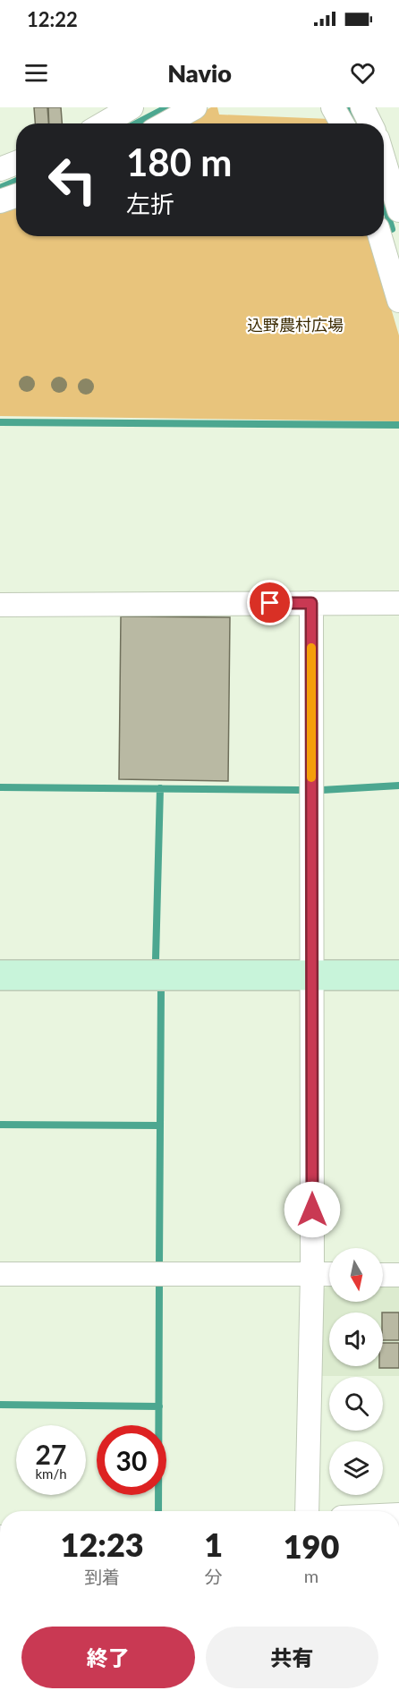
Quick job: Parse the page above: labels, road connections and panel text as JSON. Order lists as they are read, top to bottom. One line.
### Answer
{"parks":["込野農村広場"],"north":"bottom","page":{"status":"12:22","header":"Navio","turn":["180 m","左折"],"speed":"27 km/h","limit":"30","eta":["12:23","到着","1","分","190","m"],"buttons":["終了","共有"]}}
